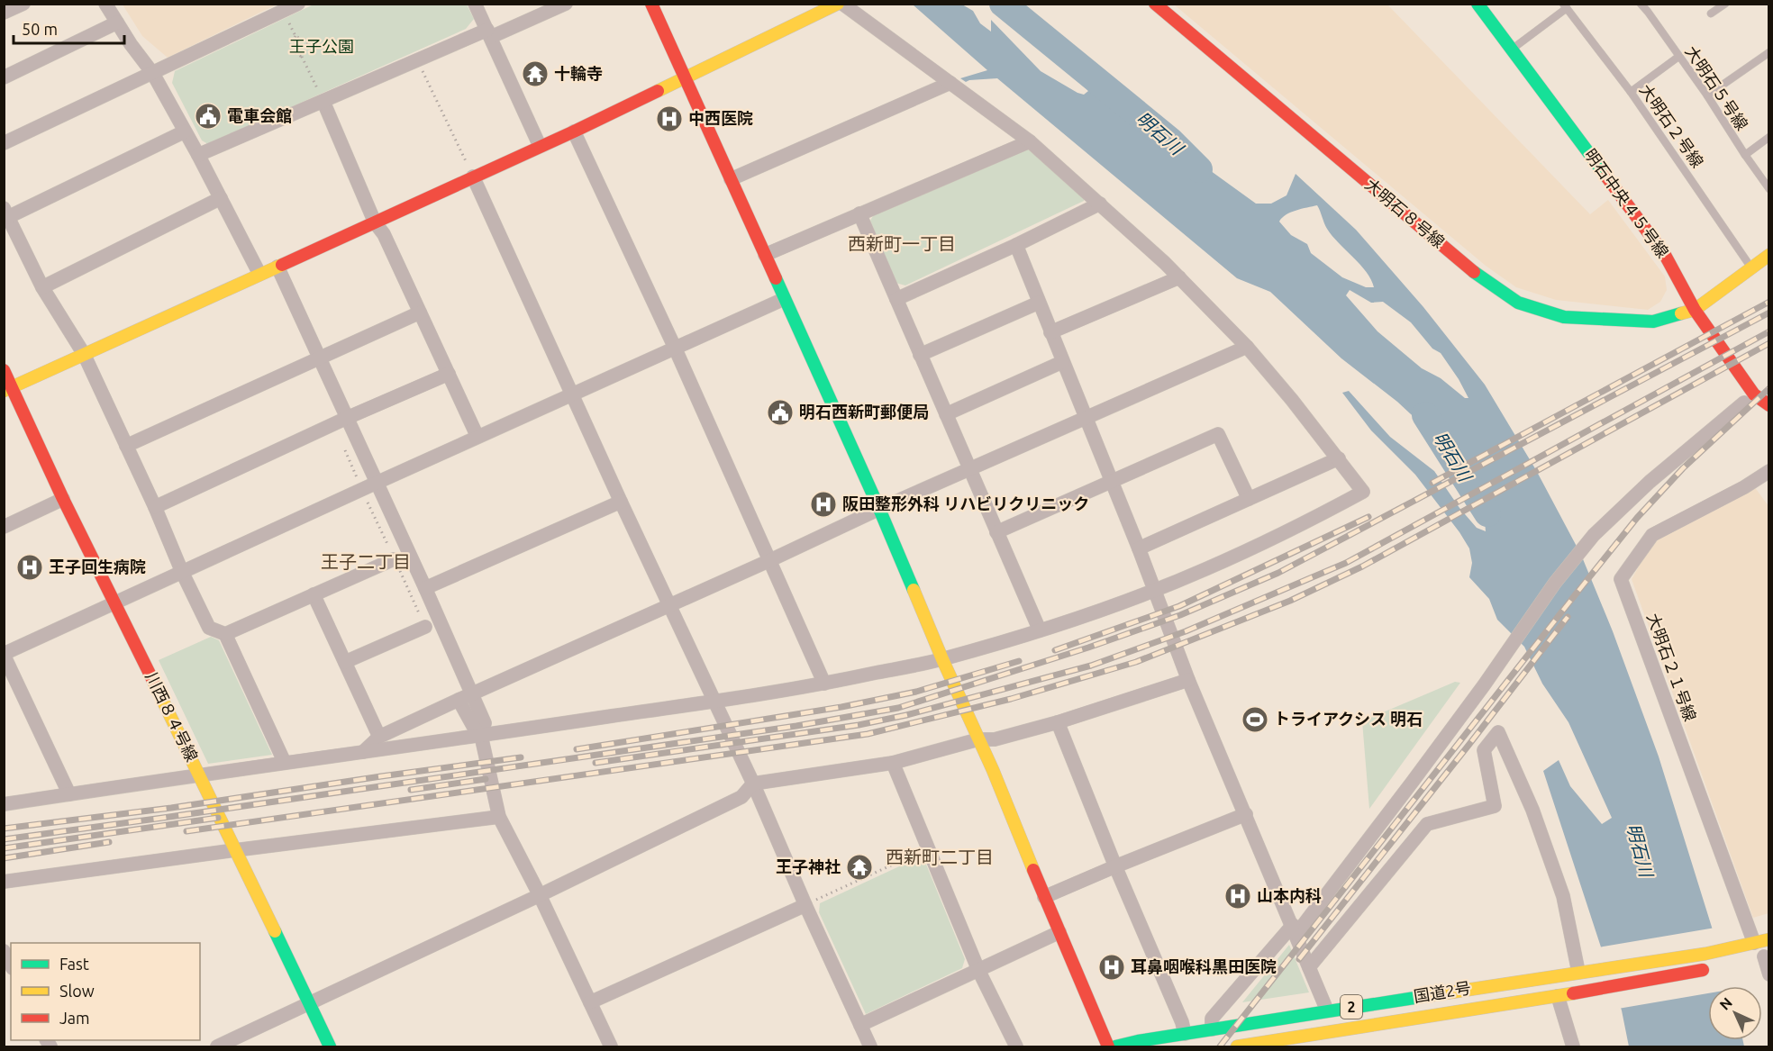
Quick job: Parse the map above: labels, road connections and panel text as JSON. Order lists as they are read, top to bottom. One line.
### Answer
{"streets":{"main road":["明石中央４５号線","大明石８号線","川西８４号線","国道2号","2"],"street":["大明石２１号線"],"lane":["大明石５号線","大明石２号線"]},"crossings":[["明石中央４５号線","大明石８号線"],["大明石２１号線","国道2号"]],"districts":["西新町一丁目","王子二丁目","西新町二丁目"],"water":["明石川"],"parks":["王子公園"],"places":{"temple":["十輪寺","王子神社"],"public building":["電車会館","明石西新町郵便局"],"hospital":["中西医院","阪田整形外科 リハビリクリニック","王子回生病院","山本内科","耳鼻咽喉科黒田医院"],"sports":["トライアクシス 明石"]},"legend":["Fast","Slow","Jam"],"scale_bar":"50 m","north":"top left"}
